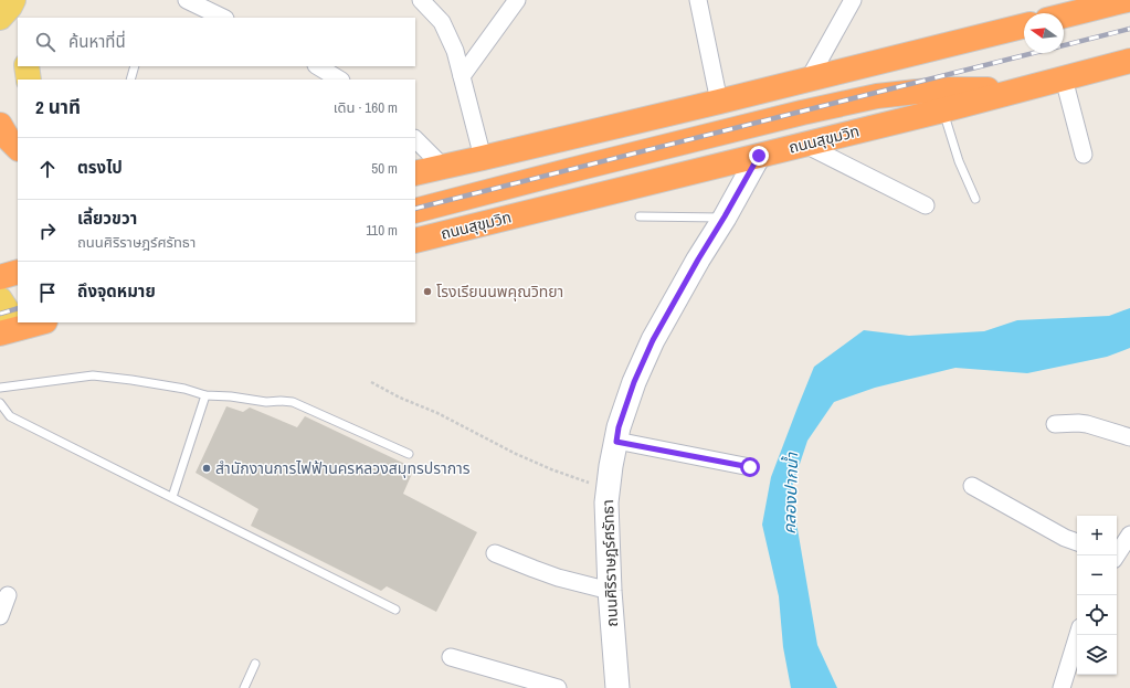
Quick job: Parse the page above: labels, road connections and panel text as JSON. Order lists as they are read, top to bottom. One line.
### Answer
{"streets":{"highway":["ถนนสุขุมวิท"],"street":["ถนนศิริราษฎร์ศรัทธา"]},"crossings":[["ถนนสุขุมวิท","ถนนศิริราษฎร์ศรัทธา"]],"water":["คลองปากน้ำ"],"places":["โรงเรียนนพคุณวิทยา","สำนักงานการไฟฟ้านครหลวงสมุทรปราการ"],"north":"left","page":{"search":"ค้นหาที่นี่","heading":["2 นาที","เดิน · 160 m"],"list":[["ตรงไป","50 m"],["เลี้ยวขวา","ถนนศิริราษฎร์ศรัทธา","110 m"],"ถึงจุดหมาย"],"map_buttons":["+","−"]}}
